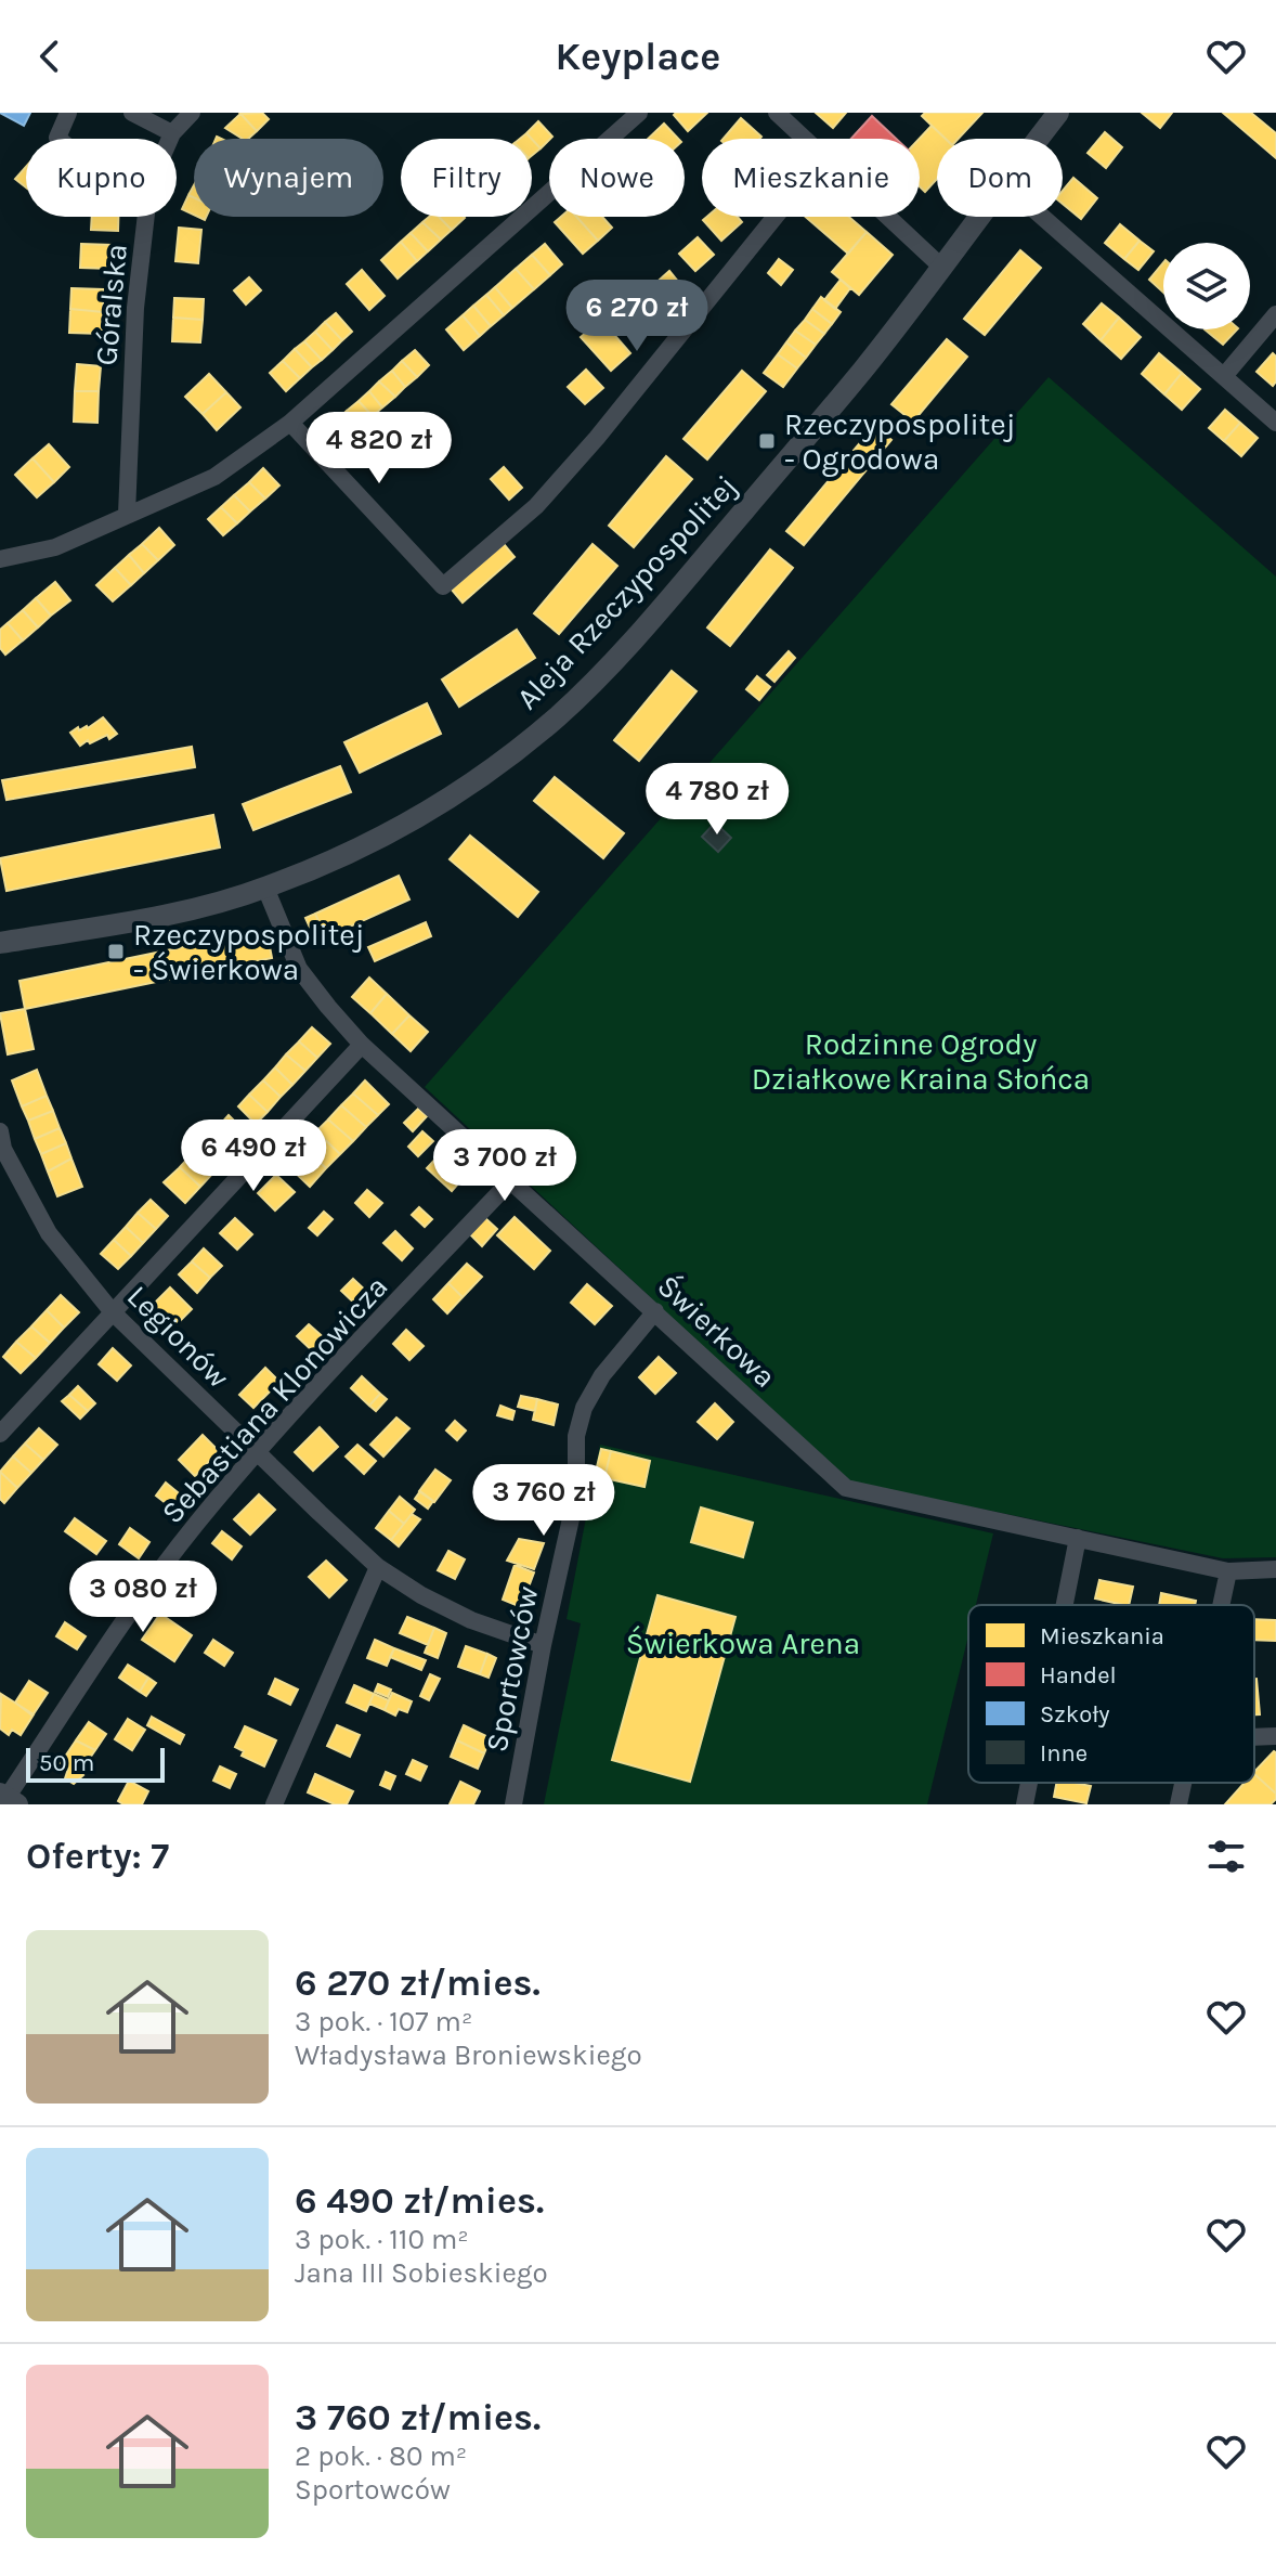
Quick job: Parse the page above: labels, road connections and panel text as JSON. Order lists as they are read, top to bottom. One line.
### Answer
{"streets":{"street":["Góralska","Aleja Rzeczypospolitej","Świerkowa","Legionów","Sebastiana Klonowicza","Sportowców"]},"crossings":[["Aleja Rzeczypospolitej","Świerkowa"],["Świerkowa","Sebastiana Klonowicza"],["Świerkowa","Sportowców"],["Legionów","Sebastiana Klonowicza"],["Legionów","Sportowców"]],"parks":["Rodzinne Ogrody Działkowe Kraina Słońca","Świerkowa Arena"],"places":{"transit":["Rzeczypospolitej - Ogrodowa","Rzeczypospolitej - Świerkowa"]},"legend":["Mieszkania","Handel","Szkoły","Inne"],"scale_bar":"50 m","page":{"header":"Keyplace","chip":["Kupno","Wynajem","Filtry","Nowe","Mieszkanie","Dom"],"price":["6 270 zł","4 820 zł","4 780 zł","6 490 zł","3 700 zł","3 760 zł","3 080 zł"],"scale":"50 m","heading":"Oferty: 7","list":[{"name":"6 270 zł/mies.","note":"3 pok. · 107 m² · Władysława Broniewskiego"},{"name":"6 490 zł/mies.","note":"3 pok. · 110 m² · Jana III Sobieskiego"},{"name":"3 760 zł/mies.","note":"2 pok. · 80 m² · Sportowców"}]}}
